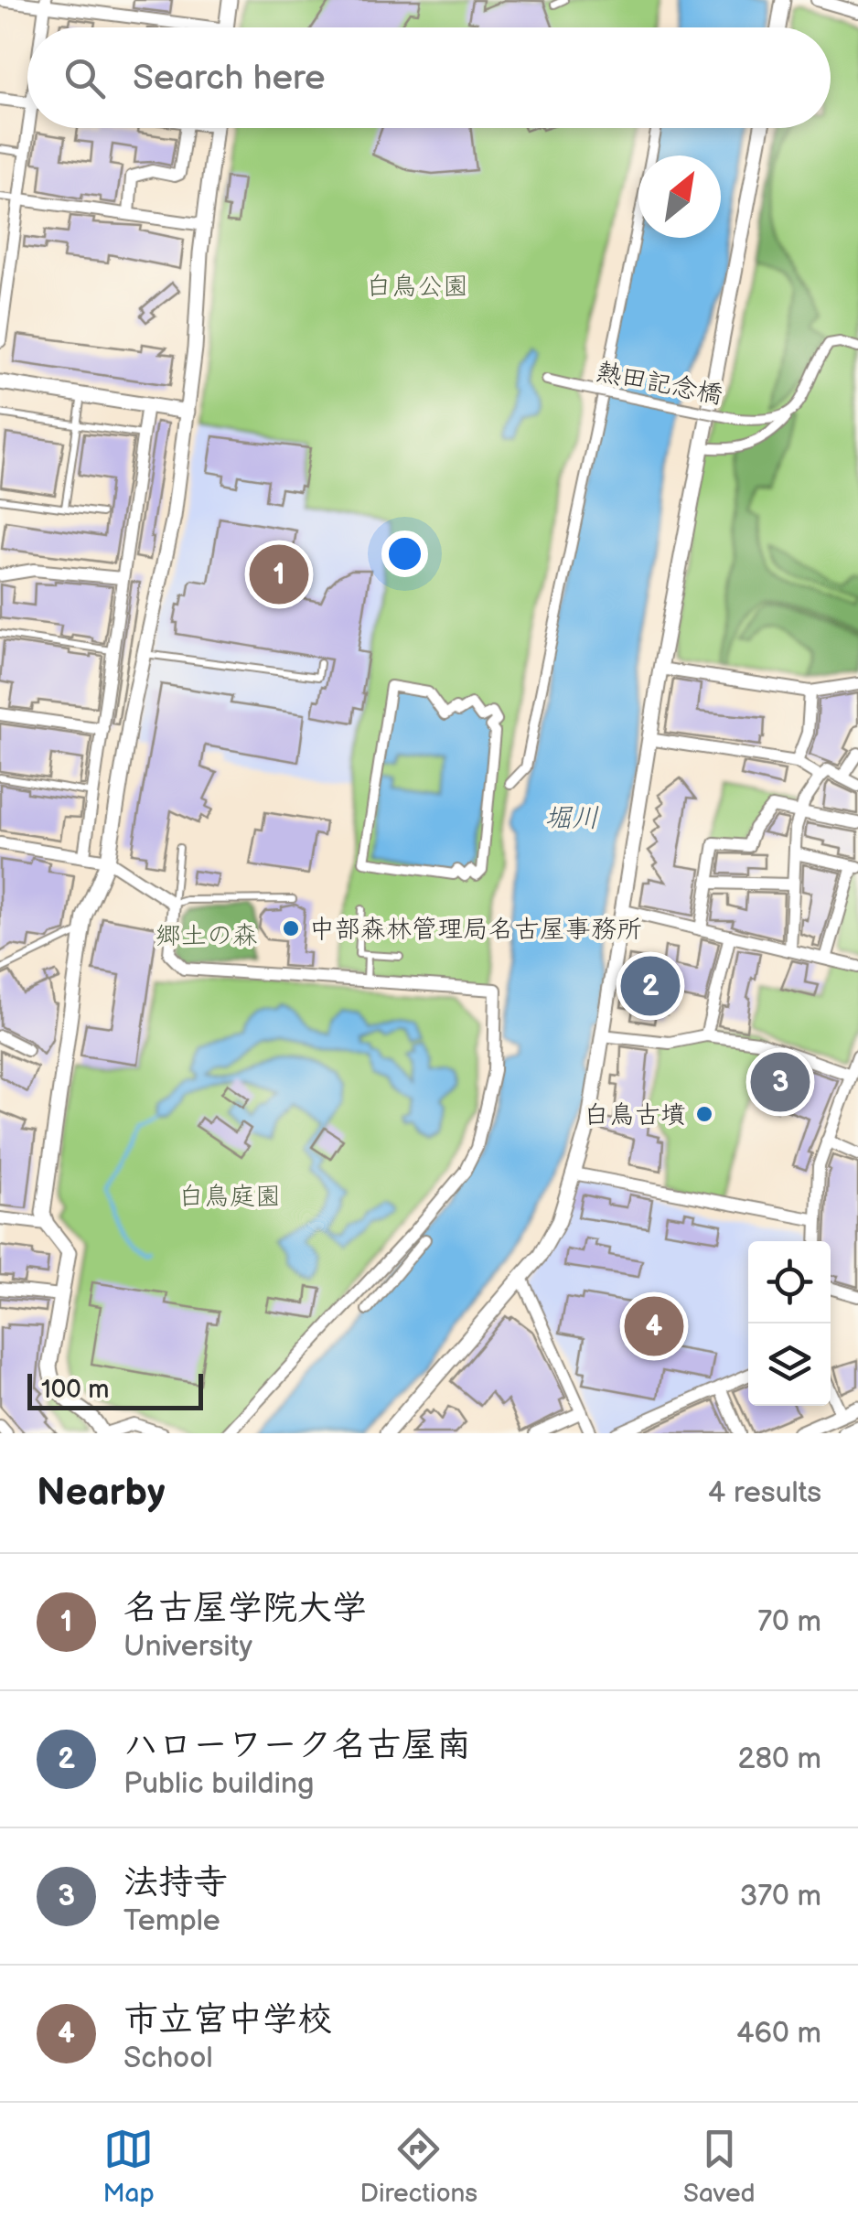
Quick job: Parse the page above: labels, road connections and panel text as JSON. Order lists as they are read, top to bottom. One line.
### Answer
{"streets":{"street":["熱田記念橋"]},"water":["堀川"],"parks":["白鳥公園","郷土の森","白鳥庭園"],"places":["中部森林管理局名古屋事務所","白鳥古墳"],"scale_bar":"100 m","north":"top right","page":{"search":"Search here","pins":["1","2","3","4"],"scale":"100 m","heading":["Nearby","4 results"],"list":[{"mark":"1","name":"名古屋学院大学","note":"University","value":"70 m"},{"mark":"2","name":"ハローワーク名古屋南","note":"Public building","value":"280 m"},{"mark":"3","name":"法持寺","note":"Temple","value":"370 m"},{"mark":"4","name":"市立宮中学校","note":"School","value":"460 m"}],"nav":["Map","Directions","Saved"]}}
